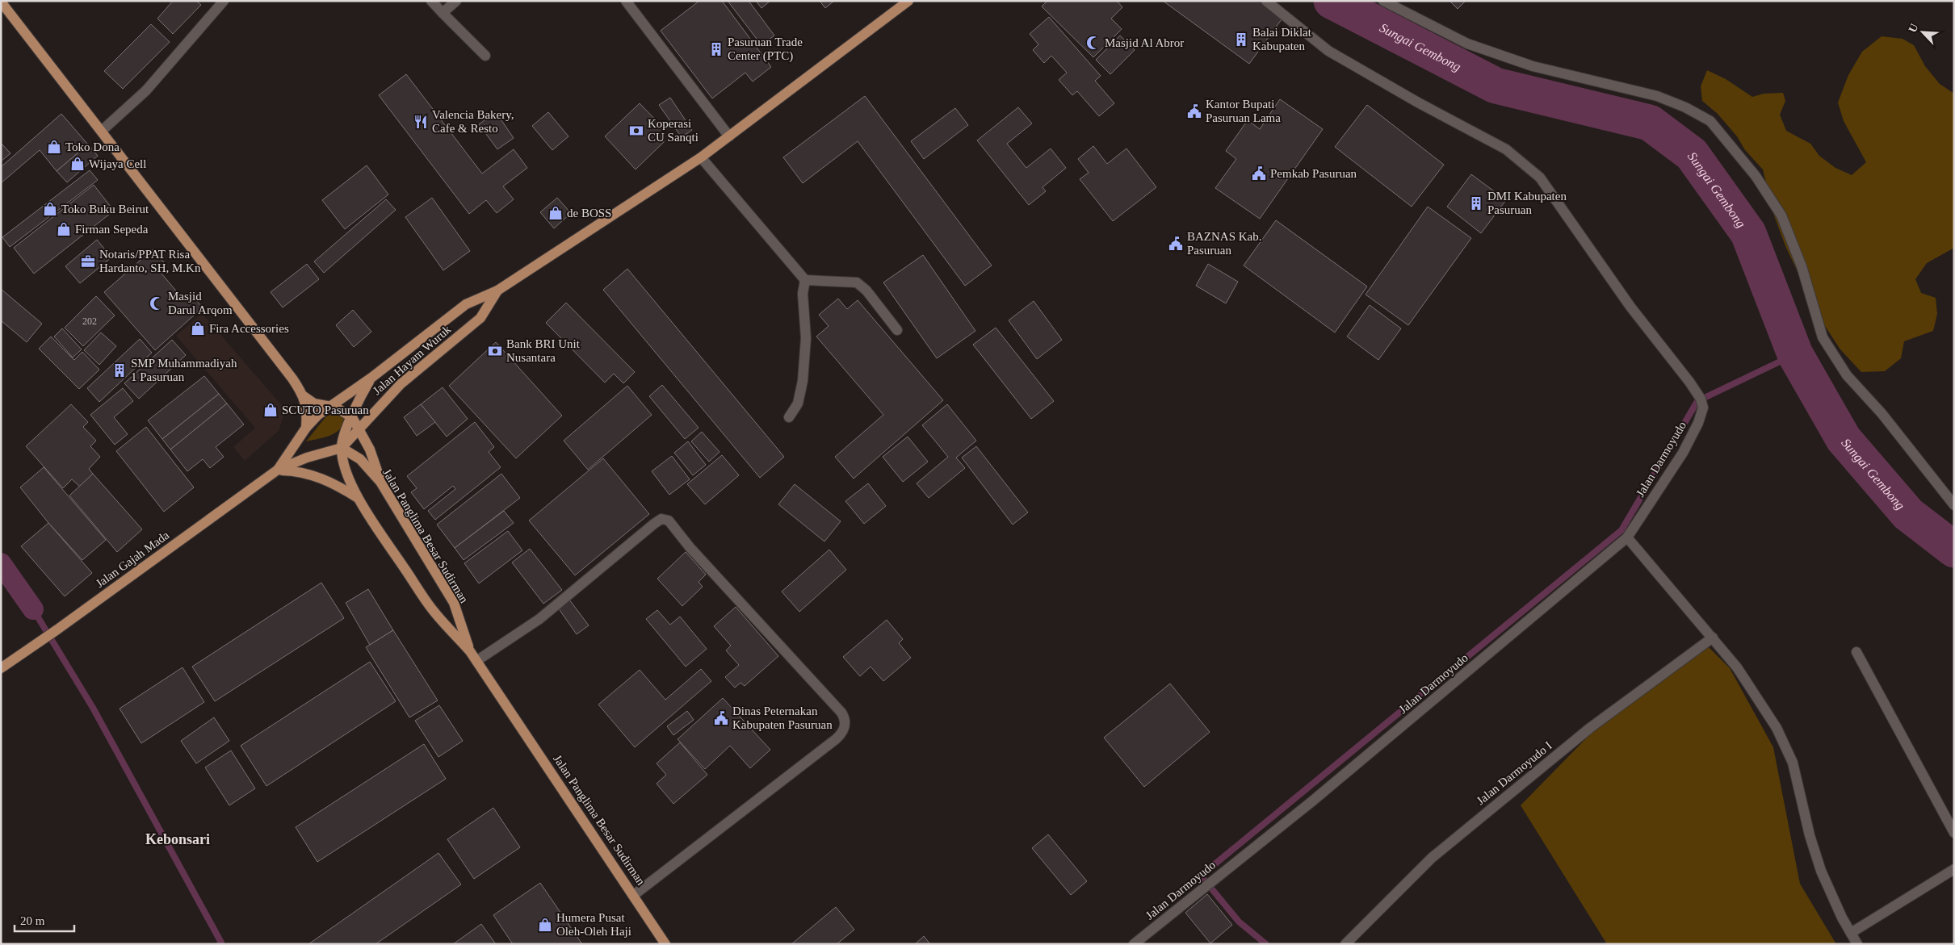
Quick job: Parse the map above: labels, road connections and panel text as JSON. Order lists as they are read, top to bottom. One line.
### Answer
{"streets":{"main road":["Jalan Hayam Wuruk","Jalan Panglima Besar Sudirman","Jalan Gajah Mada"],"street":["Jalan Darmoyudo","Jalan Darmoyudo I"]},"crossings":[["Jalan Hayam Wuruk","Jalan Panglima Besar Sudirman"],["Jalan Hayam Wuruk","Jalan Gajah Mada"]],"districts":["Kebonsari"],"water":["Sungai Gembong"],"places":{"building":["Balai Diklat Kabupaten","Pasuruan Trade Center (PTC)","DMI Kabupaten Pasuruan","SMP Muhammadiyah 1 Pasuruan"],"mosque":["Masjid Al Abror","Masjid Darul Arqom"],"public building":["Kantor Bupati Pasuruan Lama","Pemkab Pasuruan","BAZNAS Kab. Pasuruan","Dinas Peternakan Kabupaten Pasuruan"],"restaurant":["Valencia Bakery, Cafe & Resto"],"bank":["Koperasi CU Sanqti","Bank BRI Unit Nusantara"],"shop":["Toko Dona","Wijaya Cell","Toko Buku Beirut","de BOSS","Firman Sepeda","Fira Accessories","SCUTO Pasuruan","Humera Pusat Oleh-Oleh Haji"],"office":["Notaris/PPAT Risa Hardanto, SH, M.Kn"]},"house_numbers":["202"],"scale_bar":"20 m","north":"top left"}
